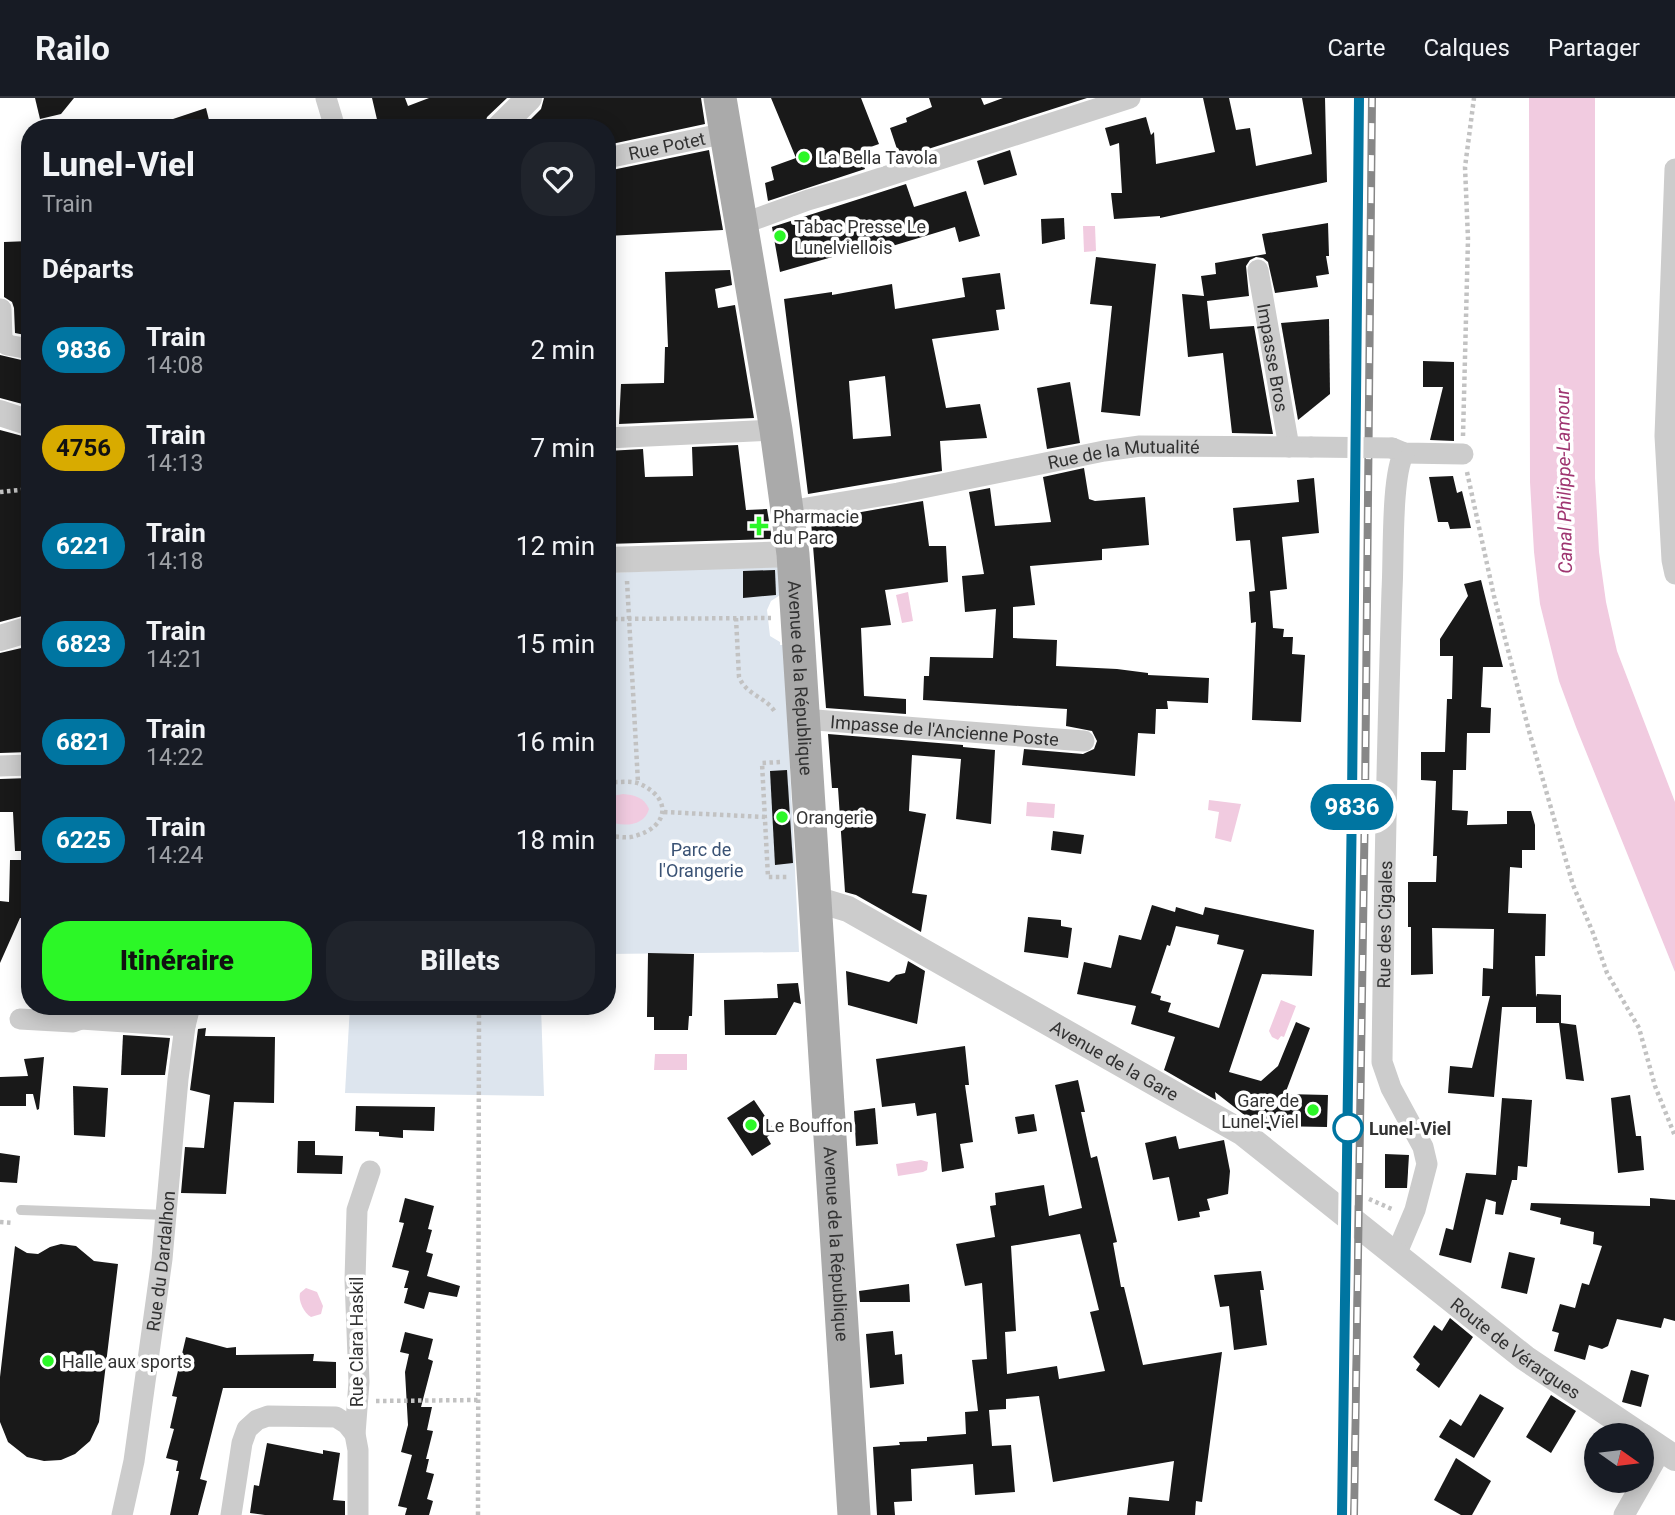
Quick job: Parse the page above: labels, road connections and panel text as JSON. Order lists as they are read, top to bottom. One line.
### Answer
{"streets":{"main road":["Avenue de la République"],"street":["Rue Potet","Impasse Bros","Rue de la Mutualité","Impasse de l'Ancienne Poste","Rue des Cigales","Avenue de la Gare","Rue du Dardalhon","Rue Clara Haskil","Route de Vérargues"]},"crossings":[["Rue Potet","Avenue de la République"],["Impasse Bros","Rue de la Mutualité"],["Rue de la Mutualité","Avenue de la République"],["Rue de la Mutualité","Rue des Cigales"],["Avenue de la République","Impasse de l'Ancienne Poste"],["Avenue de la République","Avenue de la Gare"],["Rue des Cigales","Avenue de la Gare"],["Rue des Cigales","Route de Vérargues"],["Avenue de la Gare","Route de Vérargues"]],"water":["Canal Philippe-Lamour"],"parks":["Parc de l'Orangerie"],"places":{"other":["La Bella Tavola","Tabac Presse Le Lunelviellois","Orangerie","Gare de Lunel-Viel","Le Bouffon","Lunel-Viel","Halle aux sports"],"health":["Pharmacie du Parc"]},"north":"right","page":{"header":"Railo","nav":["Carte","Calques","Partager"],"on_map":"9836","heading":[["Lunel-Viel","Train"],"Départs"],"list":[{"mark":"9836","name":"Train","note":"14:08","value":"2 min"},{"mark":"4756","name":"Train","note":"14:13","value":"7 min"},{"mark":"6221","name":"Train","note":"14:18","value":"12 min"},{"mark":"6823","name":"Train","note":"14:21","value":"15 min"},{"mark":"6821","name":"Train","note":"14:22","value":"16 min"},{"mark":"6225","name":"Train","note":"14:24","value":"18 min"}],"buttons":["Itinéraire","Billets"]}}
